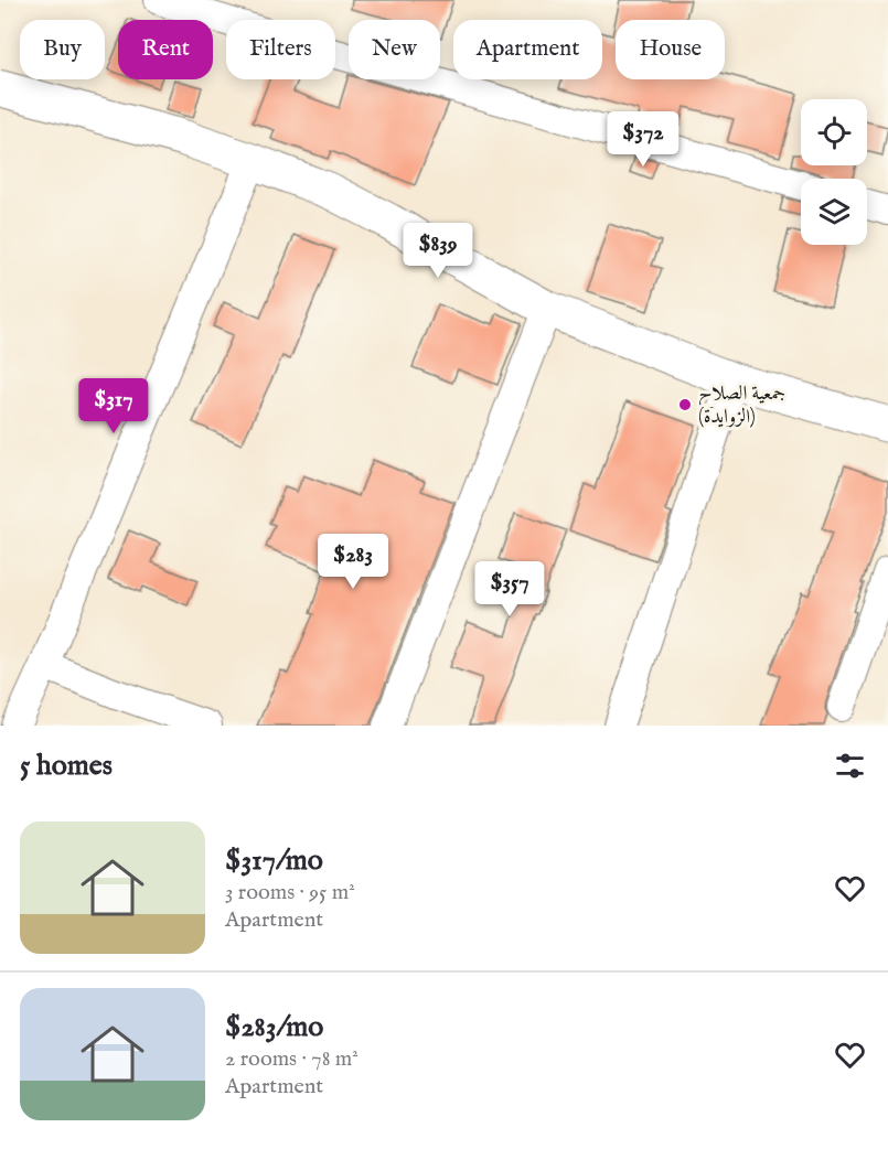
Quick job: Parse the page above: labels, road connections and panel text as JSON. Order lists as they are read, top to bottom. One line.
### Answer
{"places":["جمعية الصلاح (الزوايدة)"],"page":{"chip":["Buy","Rent","Filters","New","Apartment","House"],"price":["$372","$839","$317","$283","$357"],"heading":"5 homes","list":[{"name":"$317/mo","note":"3 rooms · 95 m² · Apartment"},{"name":"$283/mo","note":"2 rooms · 78 m² · Apartment"}]}}
